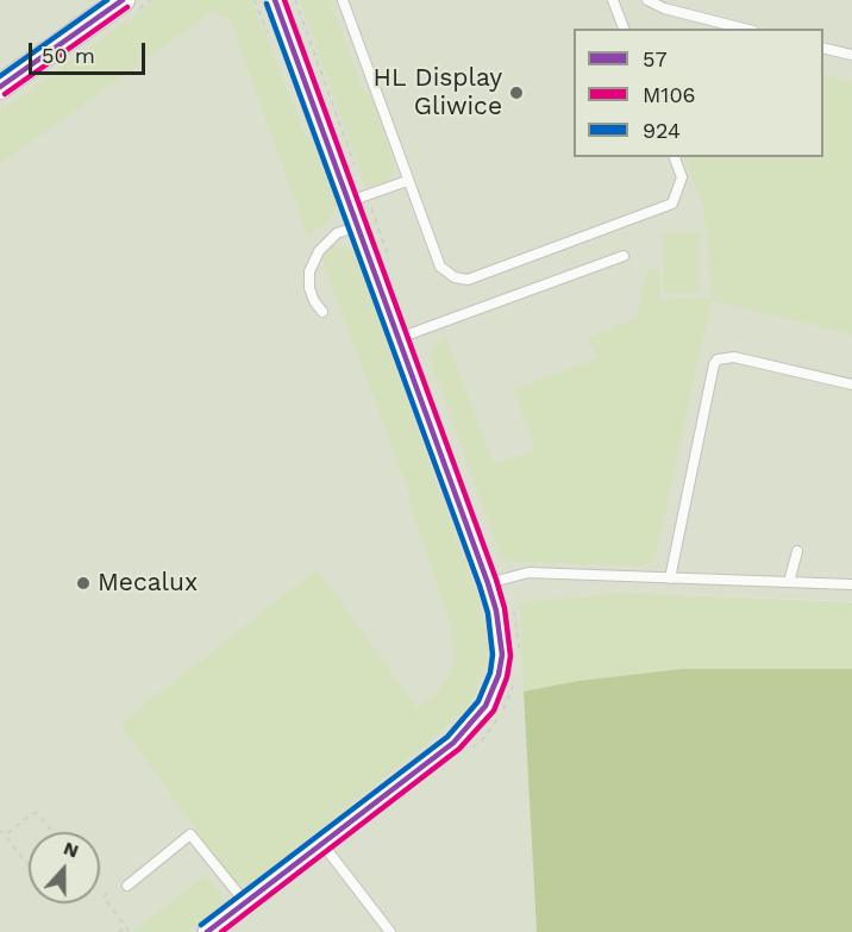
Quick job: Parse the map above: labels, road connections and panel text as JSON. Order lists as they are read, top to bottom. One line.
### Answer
{"places":["HL Display Gliwice","Mecalux"],"lines":["transit line 57","transit line M106","transit line 924"],"legend":["57","M106","924"],"scale_bar":"50 m","north":"top"}
